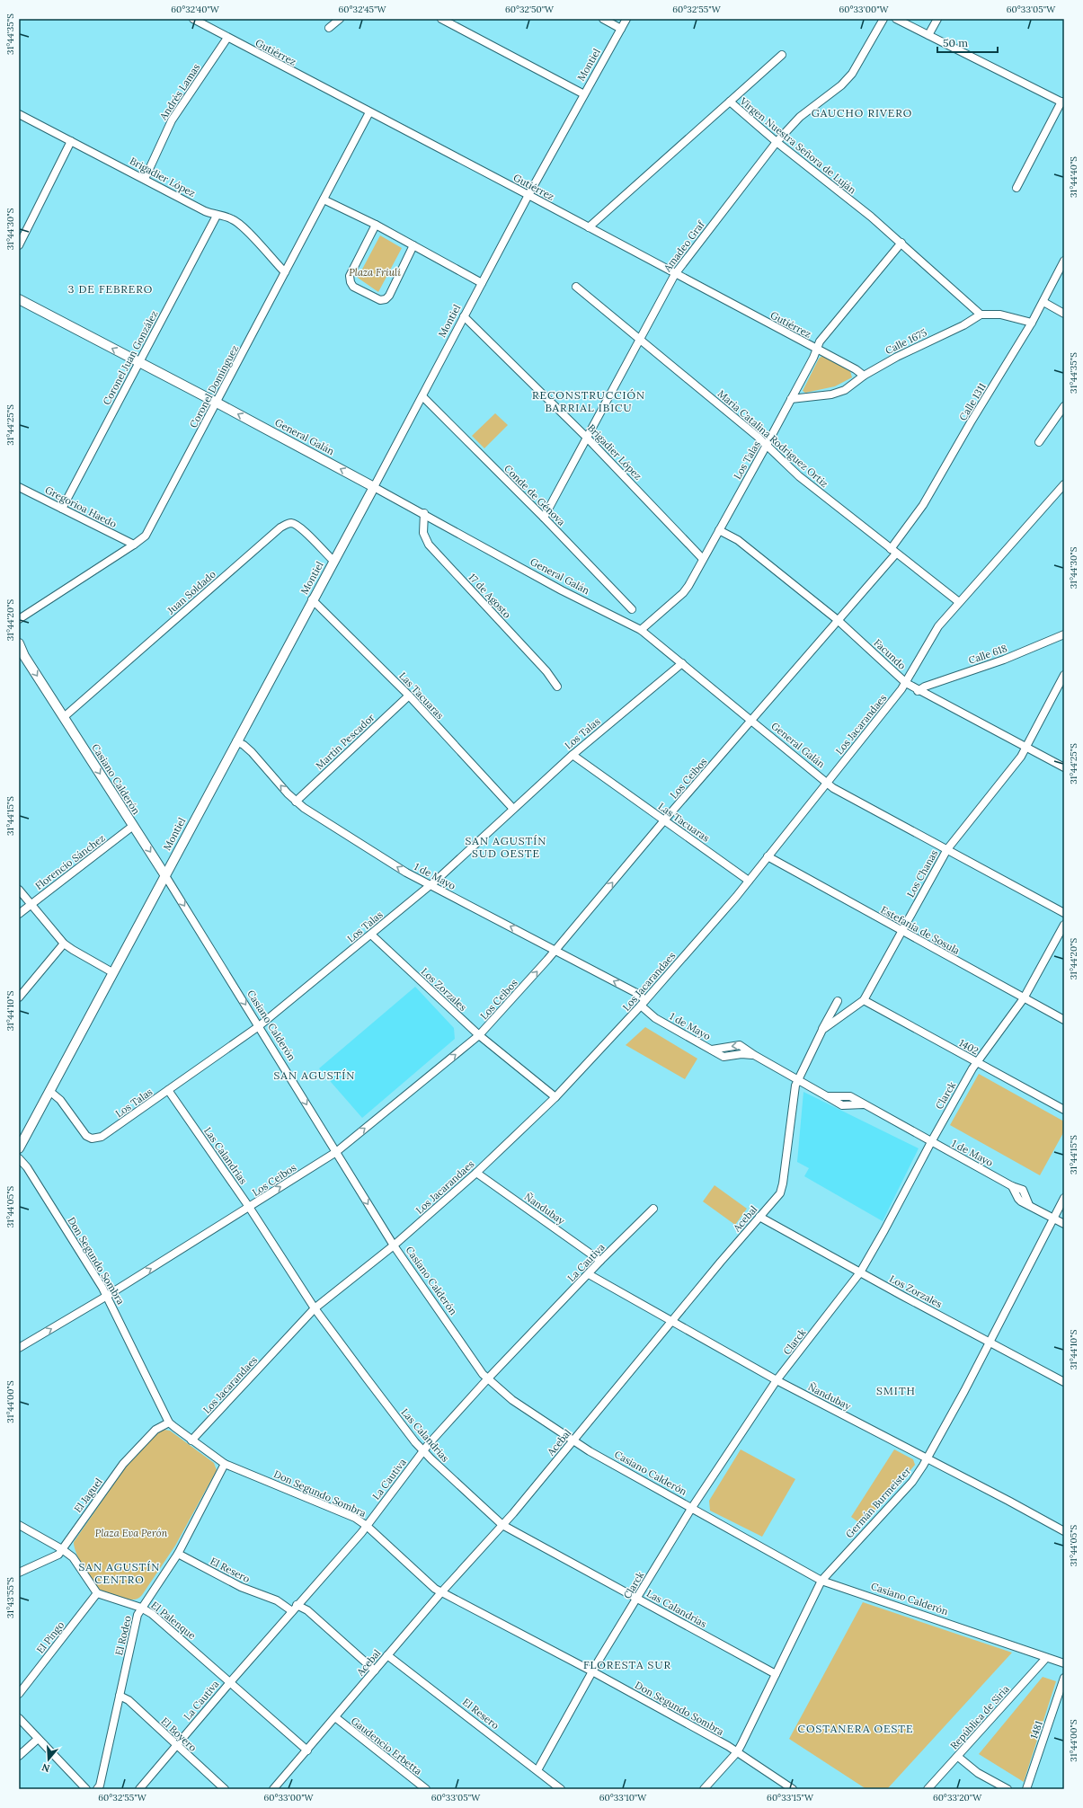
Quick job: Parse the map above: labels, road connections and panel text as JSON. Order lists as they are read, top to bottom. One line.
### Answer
{"streets":{"street":["Gutiérrez","Montiel","Andrés Lamas","Virgen Nuestra Señora de Luján","Brigadier López","Amadeo Graf","Calle 1675","Coronel Juan González","Coronel Domínguez","Calle 1311","General Galán","Maria Catalina Rodriguez Ortiz","Los Talas","Conde de Génova","Gregorioa Haedo","Juan Soldado","17 de Agosto","Facundo","Calle 618","Las Tacuaras","Los Jacarandaes","Martín Pescador","Los Ceibos","Casiano Calderón","Florencio Sánchez","Los Chanas","1 de Mayo","Estefanía de Sosula","Los Zorzales","1402","Clarck","Las Calandrias","Ñandubay","Acebal","Don Segundo Sombra","La Cautiva","El Jaguel","Germán Burmeister","El Resero","El Palenque","El Rodeo","El Pingo","República de Siria","1481","El Boyero","Gaudencio Erbetta"]},"crossings":[["Gutiérrez","Montiel"],["Gutiérrez","Andrés Lamas"],["Gutiérrez","Virgen Nuestra Señora de Luján"],["Gutiérrez","Amadeo Graf"],["Gutiérrez","Calle 1675"],["Gutiérrez","Coronel Domínguez"],["Gutiérrez","Los Talas"],["Montiel","Brigadier López"],["Montiel","General Galán"],["Montiel","Los Talas"],["Montiel","Conde de Génova"],["Montiel","Juan Soldado"],["Montiel","Las Tacuaras"],["Montiel","Casiano Calderón"],["Montiel","1 de Mayo"],["Andrés Lamas","Brigadier López"],["Virgen Nuestra Señora de Luján","Amadeo Graf"],["Virgen Nuestra Señora de Luján","Calle 1675"],["Virgen Nuestra Señora de Luján","Los Talas"],["Brigadier López","Amadeo Graf"],["Brigadier López","Coronel Juan González"],["Brigadier López","Coronel Domínguez"],["Brigadier López","Los Talas"],["Amadeo Graf","Maria Catalina Rodriguez Ortiz"],["Amadeo Graf","Conde de Génova"],["Calle 1675","Los Talas"],["Coronel Juan González","General Galán"],["Coronel Juan González","Gregorioa Haedo"],["Coronel Domínguez","General Galán"],["Coronel Domínguez","Gregorioa Haedo"],["Calle 1311","Maria Catalina Rodriguez Ortiz"],["Calle 1311","Los Ceibos"],["General Galán","Los Talas"],["General Galán","17 de Agosto"],["General Galán","Los Jacarandaes"],["General Galán","Los Ceibos"],["General Galán","Los Chanas"],["Maria Catalina Rodriguez Ortiz","Los Talas"],["Maria Catalina Rodriguez Ortiz","Los Jacarandaes"],["Maria Catalina Rodriguez Ortiz","Los Ceibos"],["Los Talas","Facundo"],["Los Talas","Las Tacuaras"],["Los Talas","Casiano Calderón"],["Los Talas","1 de Mayo"],["Los Talas","Los Zorzales"],["Los Talas","Las Calandrias"],["Juan Soldado","Casiano Calderón"],["Facundo","Calle 618"],["Facundo","Los Jacarandaes"],["Facundo","Los Ceibos"],["Facundo","Los Chanas"],["Las Tacuaras","Los Jacarandaes"],["Las Tacuaras","Martín Pescador"],["Las Tacuaras","Los Ceibos"],["Los Jacarandaes","Casiano Calderón"],["Los Jacarandaes","1 de Mayo"],["Los Jacarandaes","Estefanía de Sosula"],["Los Jacarandaes","Los Zorzales"],["Los Jacarandaes","Las Calandrias"],["Los Jacarandaes","Ñandubay"],["Los Jacarandaes","Don Segundo Sombra"],["Martín Pescador","1 de Mayo"],["Los Ceibos","Casiano Calderón"],["Los Ceibos","1 de Mayo"],["Los Ceibos","Los Zorzales"],["Los Ceibos","Las Calandrias"],["Los Ceibos","Don Segundo Sombra"],["Casiano Calderón","Florencio Sánchez"],["Casiano Calderón","Clarck"],["Casiano Calderón","Acebal"],["Casiano Calderón","La Cautiva"],["Casiano Calderón","Germán Burmeister"],["Casiano Calderón","República de Siria"],["Los Chanas","1 de Mayo"],["Los Chanas","Estefanía de Sosula"],["Los Chanas","1402"],["Los Chanas","Acebal"],["1 de Mayo","Clarck"],["1 de Mayo","Acebal"],["1 de Mayo","Germán Burmeister"],["Estefanía de Sosula","Clarck"],["Los Zorzales","Clarck"],["Los Zorzales","Acebal"],["Los Zorzales","Germán Burmeister"],["1402","Clarck"],["Clarck","Las Calandrias"],["Clarck","Ñandubay"],["Clarck","Don Segundo Sombra"],["Clarck","El Resero"],["Las Calandrias","Acebal"],["Las Calandrias","La Cautiva"],["Las Calandrias","Germán Burmeister"],["Ñandubay","Acebal"],["Ñandubay","La Cautiva"],["Ñandubay","Germán Burmeister"],["Acebal","Don Segundo Sombra"],["Acebal","El Resero"],["Acebal","El Palenque"],["Acebal","Gaudencio Erbetta"],["Don Segundo Sombra","La Cautiva"],["Don Segundo Sombra","El Jaguel"],["Don Segundo Sombra","Germán Burmeister"],["Don Segundo Sombra","El Rodeo"],["La Cautiva","El Resero"],["La Cautiva","El Palenque"],["La Cautiva","El Boyero"],["El Resero","El Rodeo"],["El Palenque","El Rodeo"],["El Palenque","El Pingo"],["El Rodeo","El Boyero"]],"one_way":["Los Ceibos","Casiano Calderón","1 de Mayo"],"districts":["GAUCHO RIVERO","3 DE FEBRERO","RECONSTRUCCIÓN BARRIAL IBICU","SAN AGUSTÍN SUD OESTE","SAN AGUSTÍN","SMITH","SAN AGUSTÍN CENTRO","FLORESTA SUR","COSTANERA OESTE"],"parks":["Plaza Friuli","Plaza Eva Perón"],"scale_bar":"50 m","north":"bottom","coordinates":["60°32'40\"W","60°32'45\"W","60°32'50\"W","60°32'55\"W","60°33'00\"W","60°33'05\"W","31°44'35\"S","31°44'40\"S","31°44'30\"S","31°44'25\"S","31°44'20\"S","31°44'15\"S","31°44'10\"S","31°44'05\"S","31°44'00\"S","31°43'55\"S","60°33'10\"W","60°33'15\"W","60°33'20\"W"]}
